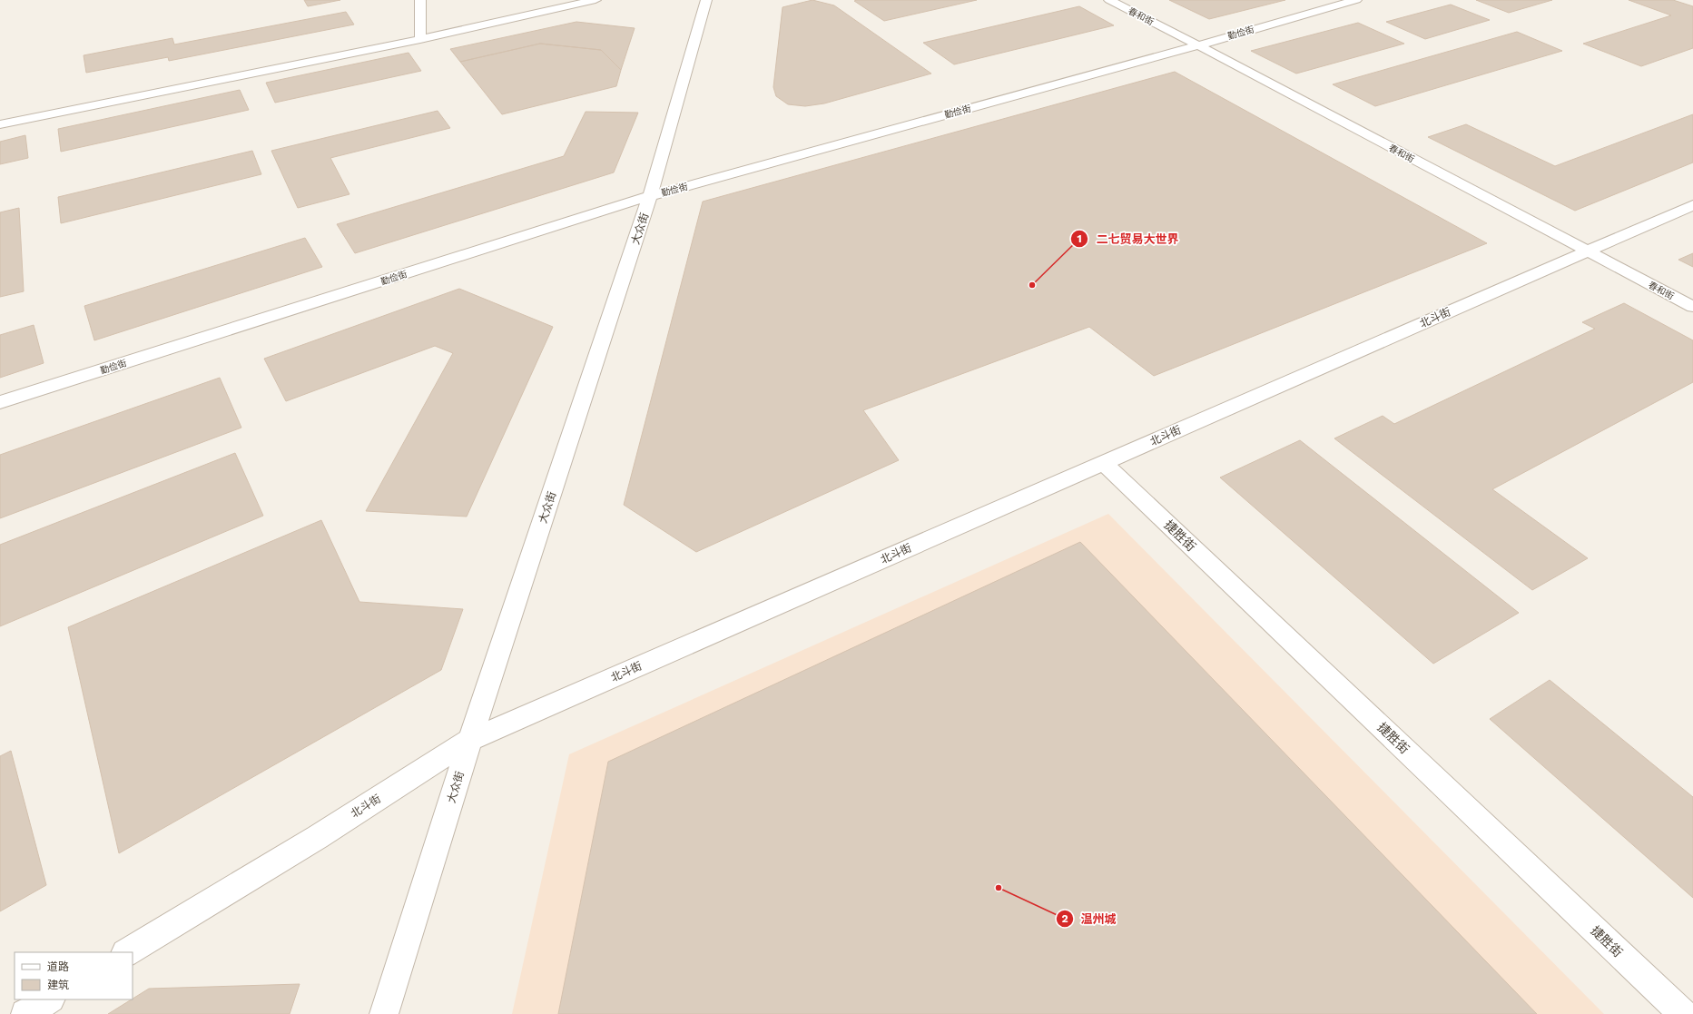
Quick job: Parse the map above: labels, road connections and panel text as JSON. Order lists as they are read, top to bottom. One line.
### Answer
{"streets":{"street":["春和街","勤俭街","大众街","北斗街","捷胜街"]},"crossings":[["春和街","勤俭街"],["春和街","北斗街"],["勤俭街","大众街"],["大众街","北斗街"],["北斗街","捷胜街"]],"places":["二七贸易大世界","温州城"],"legend":["道路","建筑"]}
